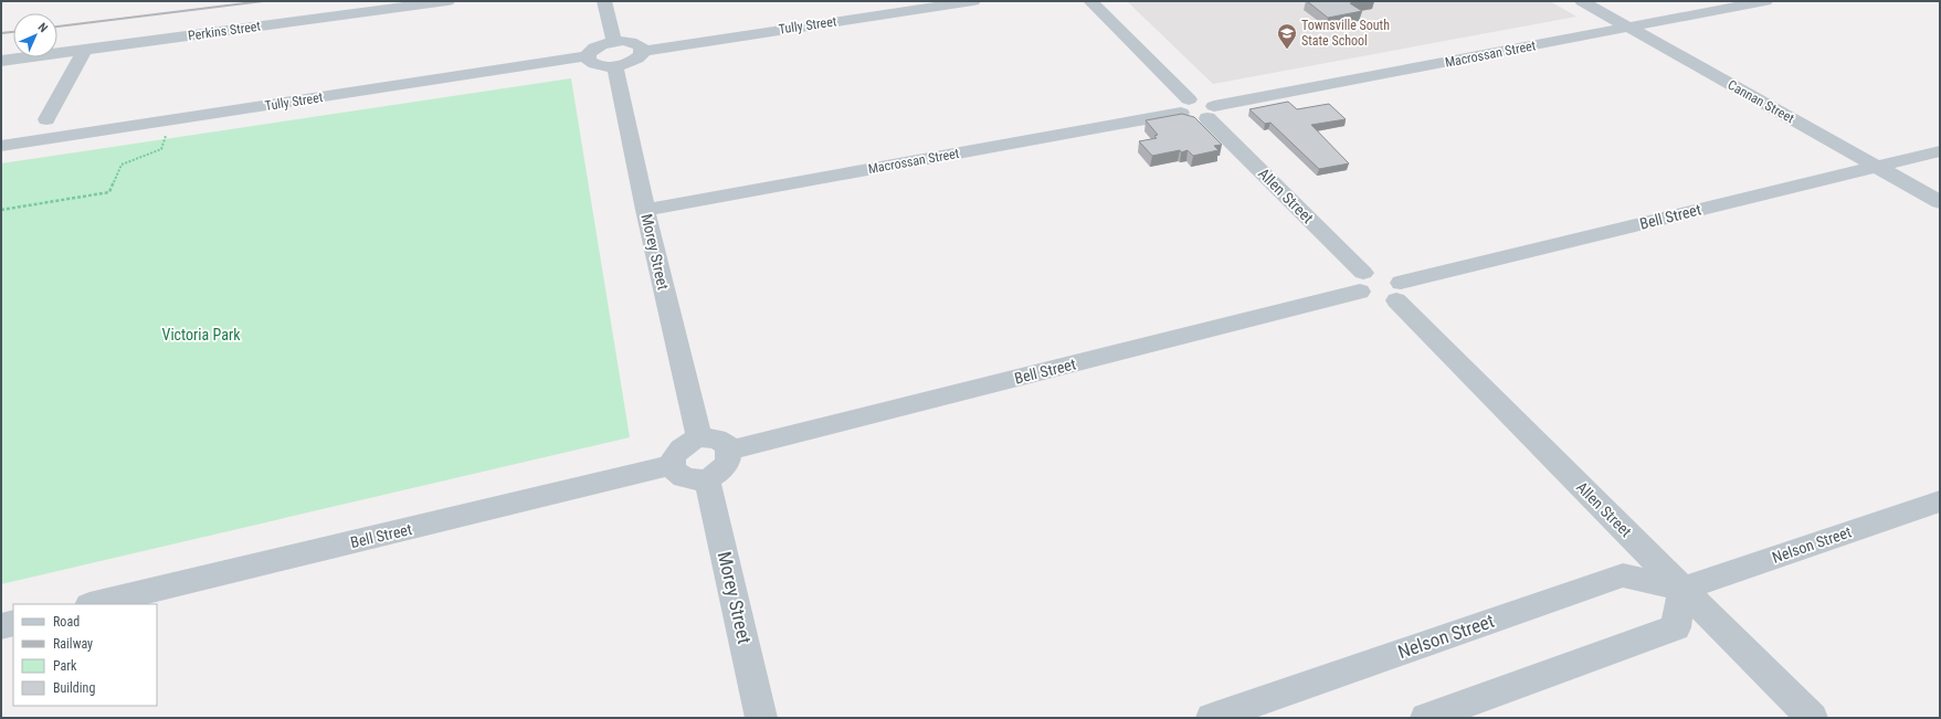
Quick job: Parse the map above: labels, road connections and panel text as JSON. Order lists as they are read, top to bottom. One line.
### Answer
{"streets":{"street":["Tully Street","Perkins Street","Macrossan Street","Cannan Street","Allen Street","Bell Street","Morey Street","Nelson Street"]},"crossings":[["Macrossan Street","Cannan Street"],["Macrossan Street","Allen Street"],["Macrossan Street","Morey Street"],["Cannan Street","Bell Street"],["Allen Street","Bell Street"],["Allen Street","Nelson Street"],["Bell Street","Morey Street"]],"parks":["Victoria Park"],"places":{"school or university":["Townsville South State School"]},"legend":["Road","Railway","Park","Building"],"north":"top right"}
